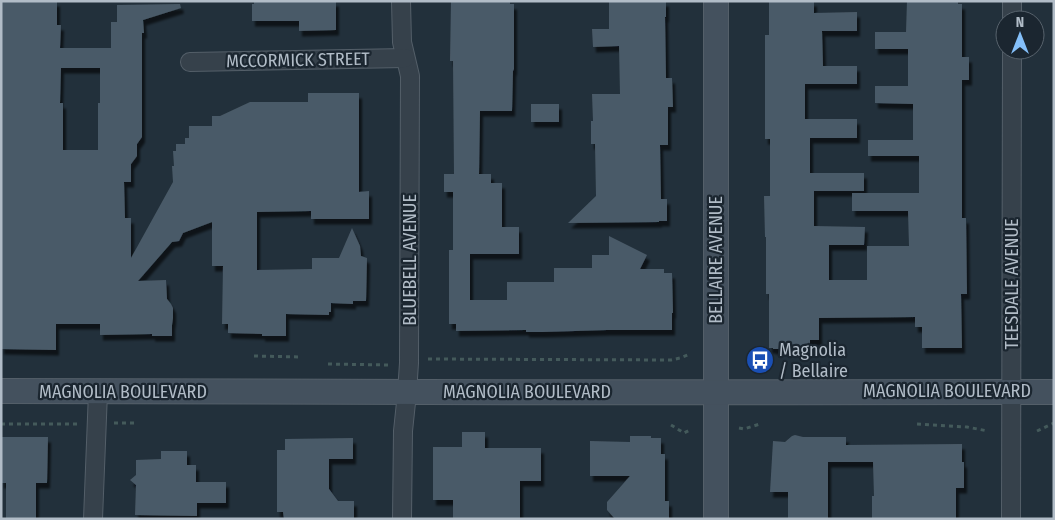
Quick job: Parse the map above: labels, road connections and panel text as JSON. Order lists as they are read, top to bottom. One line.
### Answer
{"streets":{"main road":["BELLAIRE AVENUE","MAGNOLIA BOULEVARD"],"street":["MCCORMICK STREET","BLUEBELL AVENUE","TEESDALE AVENUE"]},"crossings":[["MCCORMICK STREET","BLUEBELL AVENUE"],["BLUEBELL AVENUE","MAGNOLIA BOULEVARD"],["BELLAIRE AVENUE","MAGNOLIA BOULEVARD"],["TEESDALE AVENUE","MAGNOLIA BOULEVARD"]],"places":{"bus stop":["Magnolia / Bellaire"]},"north":"top"}
